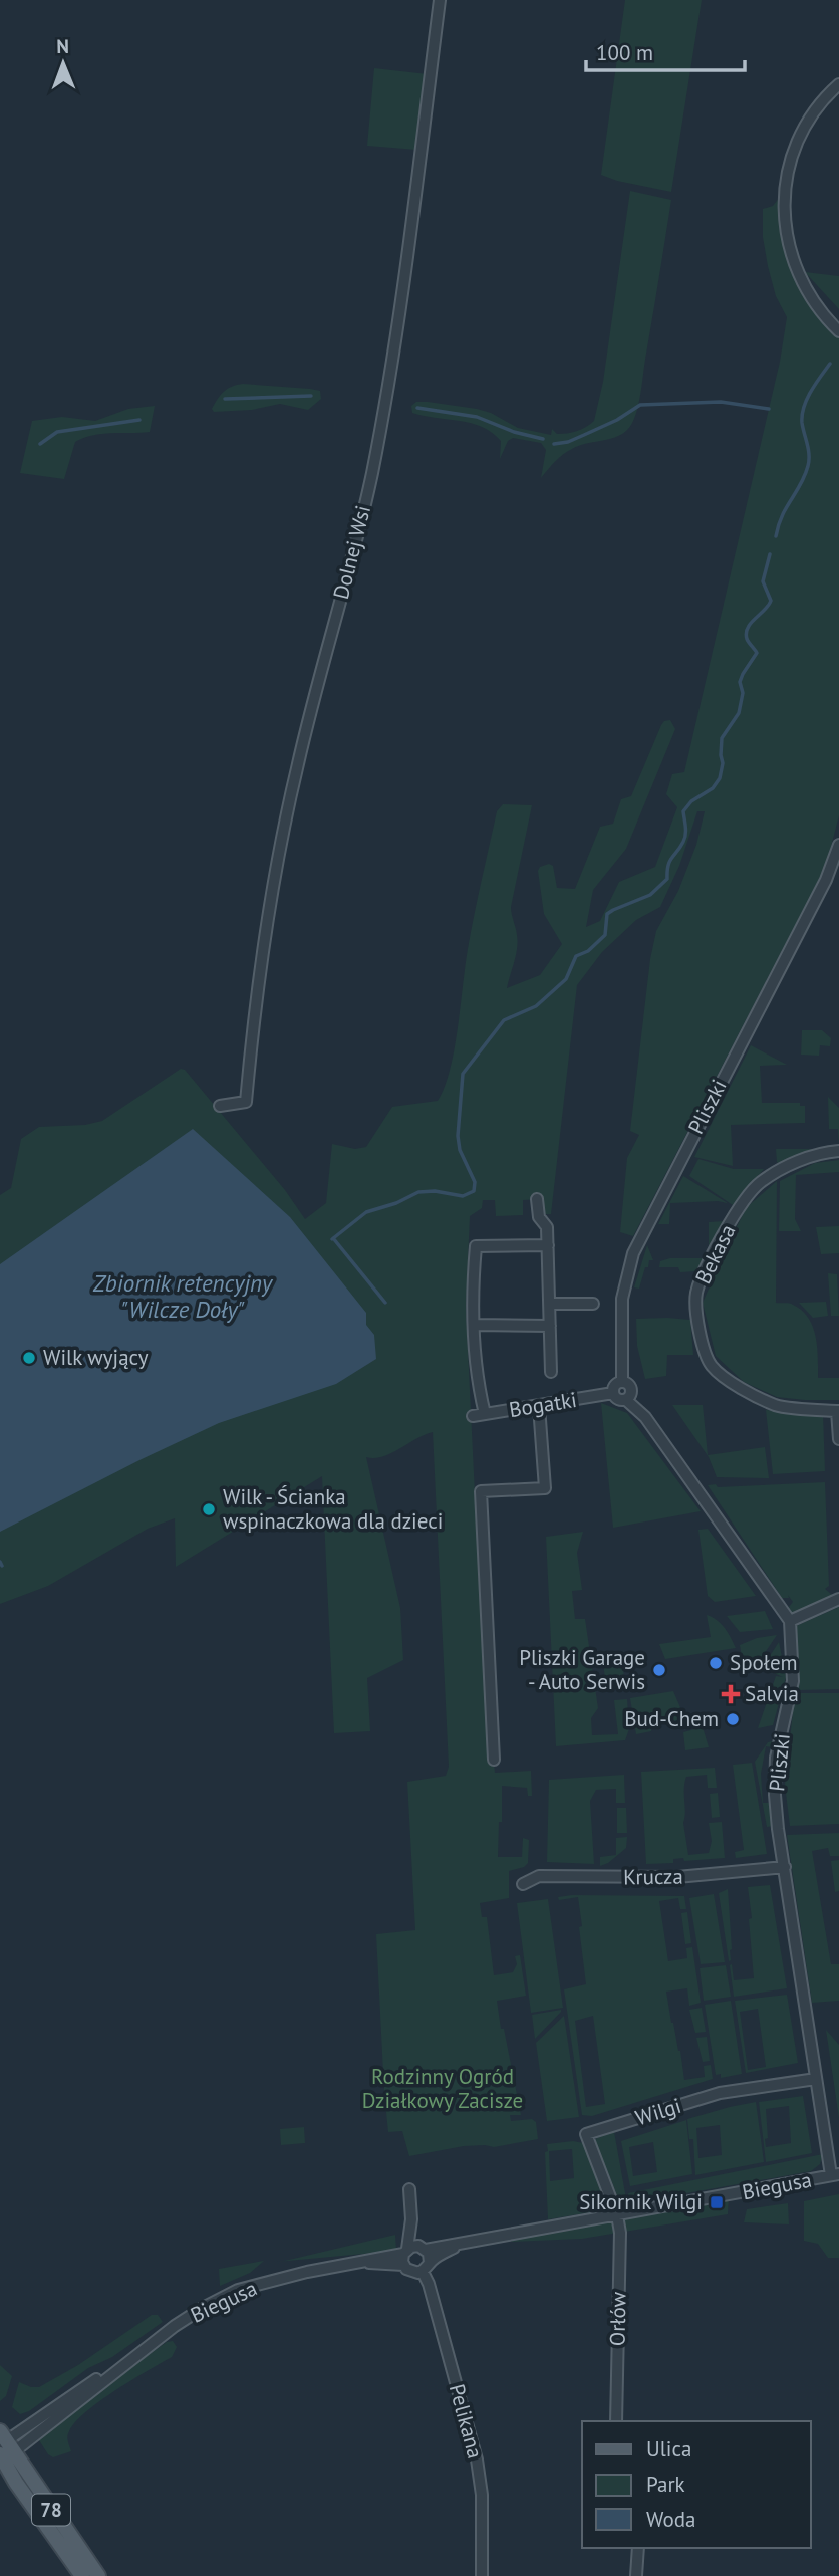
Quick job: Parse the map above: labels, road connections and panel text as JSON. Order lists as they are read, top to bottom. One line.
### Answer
{"streets":{"main road":["78"],"street":["Dolnej Wsi","Pliszki","Bekasa","Bogatki","Krucza","Wilgi","Biegusa","Orłów","Pelikana"]},"crossings":[["Pliszki","Bogatki"],["Pliszki","Krucza"],["Pliszki","Wilgi"],["Pliszki","Biegusa"],["Wilgi","Biegusa"],["Wilgi","Orłów"],["Biegusa","Orłów"],["Biegusa","Pelikana"],["Biegusa","78"]],"water":["Zbiornik retencyjny \"Wilcze Doły\""],"parks":["Rodzinny Ogród Działkowy Zacisze"],"places":{"other":["Wilk wyjący","Wilk - Ścianka wspinaczkowa dla dzieci","Społem","Pliszki Garage - Auto Serwis","Bud-Chem"],"health":["Salvia"],"transit":["Sikornik Wilgi"]},"legend":["Ulica","Park","Woda"],"scale_bar":"100 m","north":"top"}
